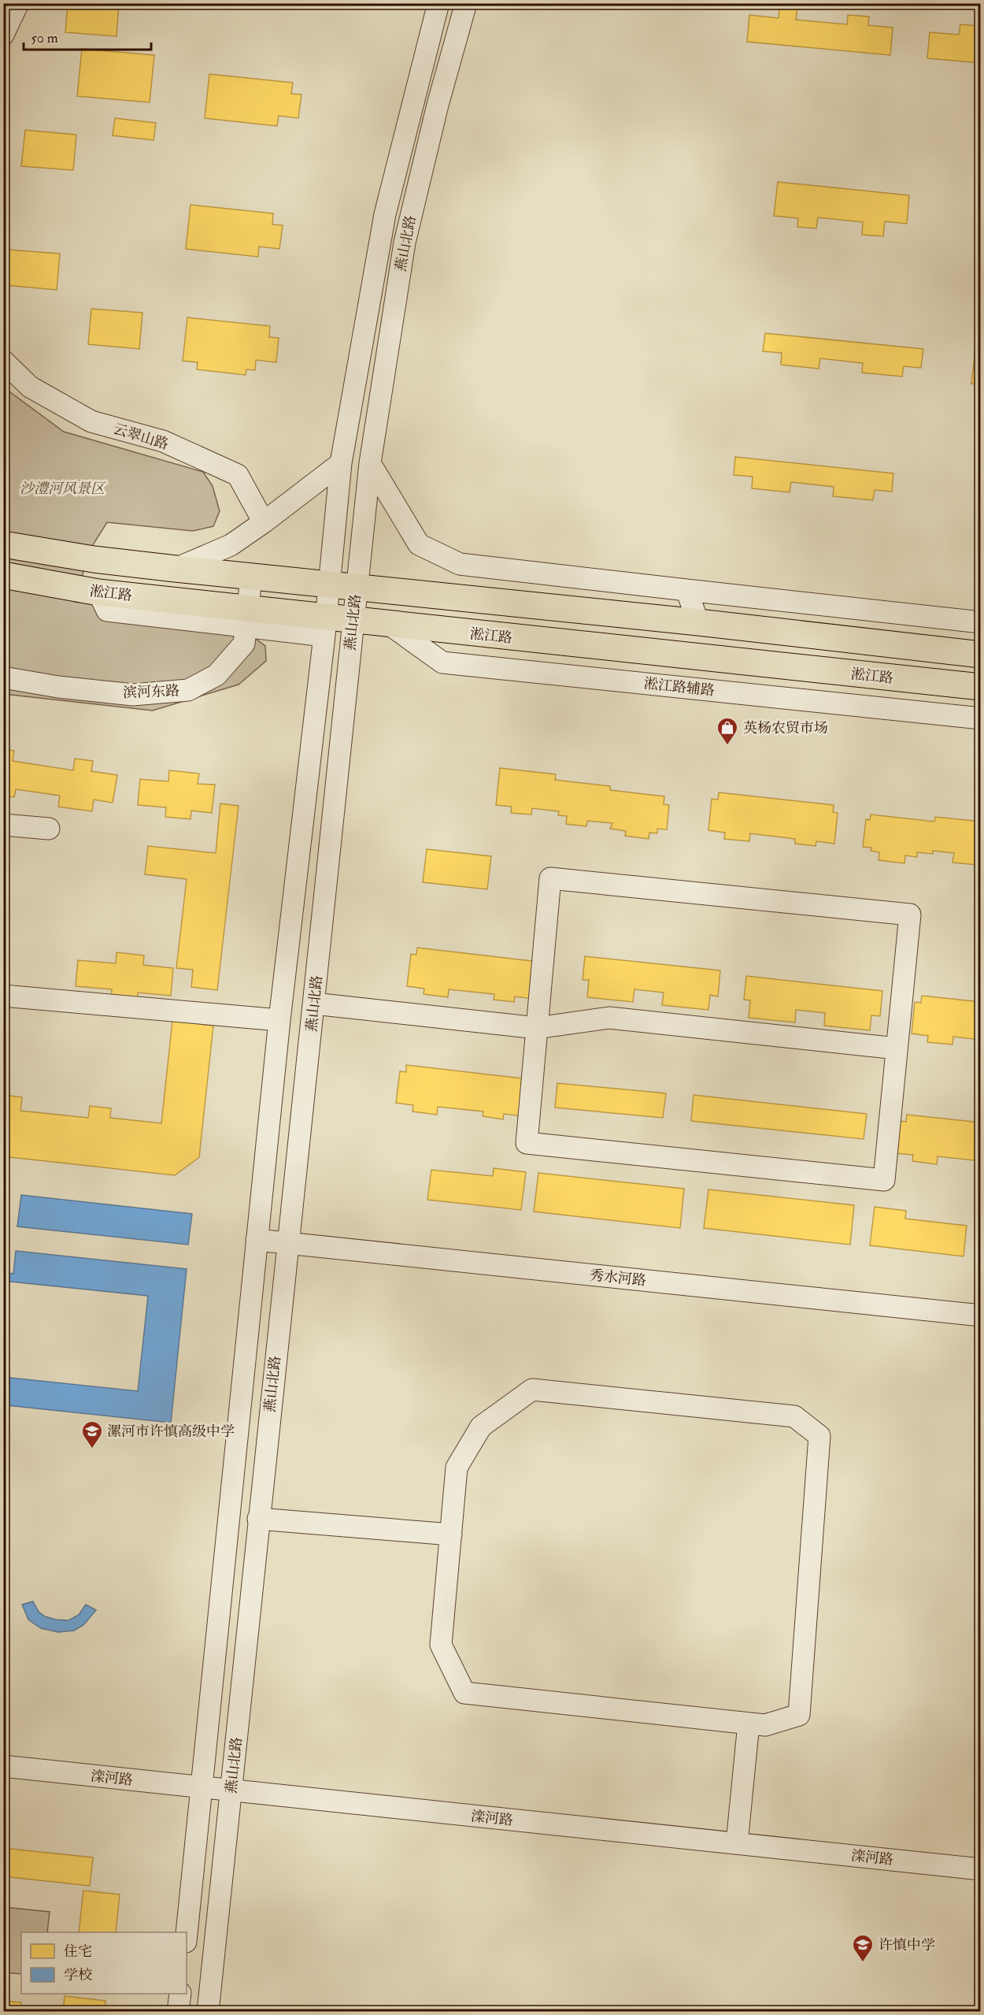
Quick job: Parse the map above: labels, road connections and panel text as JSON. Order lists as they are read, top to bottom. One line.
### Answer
{"streets":{"main road":["淞江路"],"street":["燕山北路","云翠山路","淞江路辅路","滨河东路","秀水河路","滦河路"]},"crossings":[["燕山北路","淞江路"],["燕山北路","秀水河路"],["燕山北路","滦河路"],["淞江路","淞江路辅路"],["淞江路","滨河东路"]],"parks":["沙澧河风景区"],"places":{"shop":["英杨农贸市场"],"school or university":["漯河市许慎高级中学","许慎中学"]},"legend":["住宅","学校"],"scale_bar":"50 m"}
